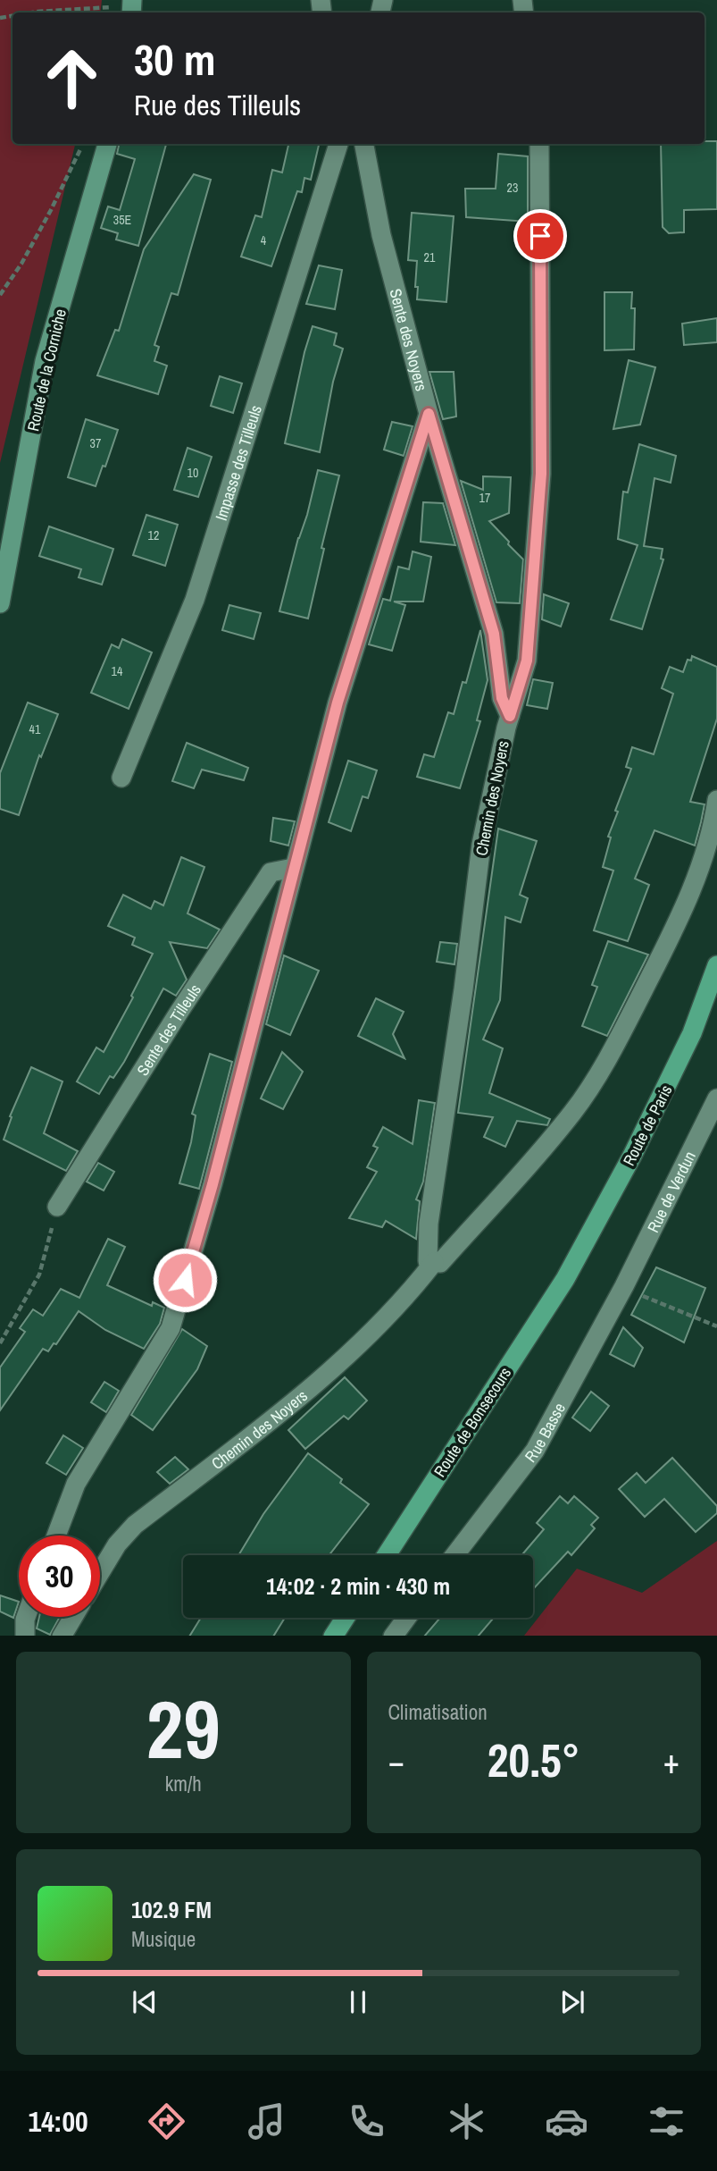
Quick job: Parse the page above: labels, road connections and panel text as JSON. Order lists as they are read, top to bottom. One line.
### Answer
{"streets":{"main road":["Route de Paris","Route de Bonsecours"],"street":["Sente des Noyers","Route de la Corniche","Impasse des Tilleuls","Chemin des Noyers","Sente des Tilleuls","Rue de Verdun","Rue Basse"]},"crossings":[["Sente des Noyers","Chemin des Noyers"],["Route de Paris","Route de Bonsecours"],["Rue de Verdun","Rue Basse"]],"house_numbers":["23","35E","4","21","37","10","17","12","14","41"],"page":{"turn":["30 m","Rue des Tilleuls"],"limit":"30","trip":"14:02 · 2 min · 430 m","tile":[["29","km/h"],"Climatisation"],"heat":["−","20.5°","+"],"song":["102.9 FM","Musique"],"tabs":"14:00"}}
